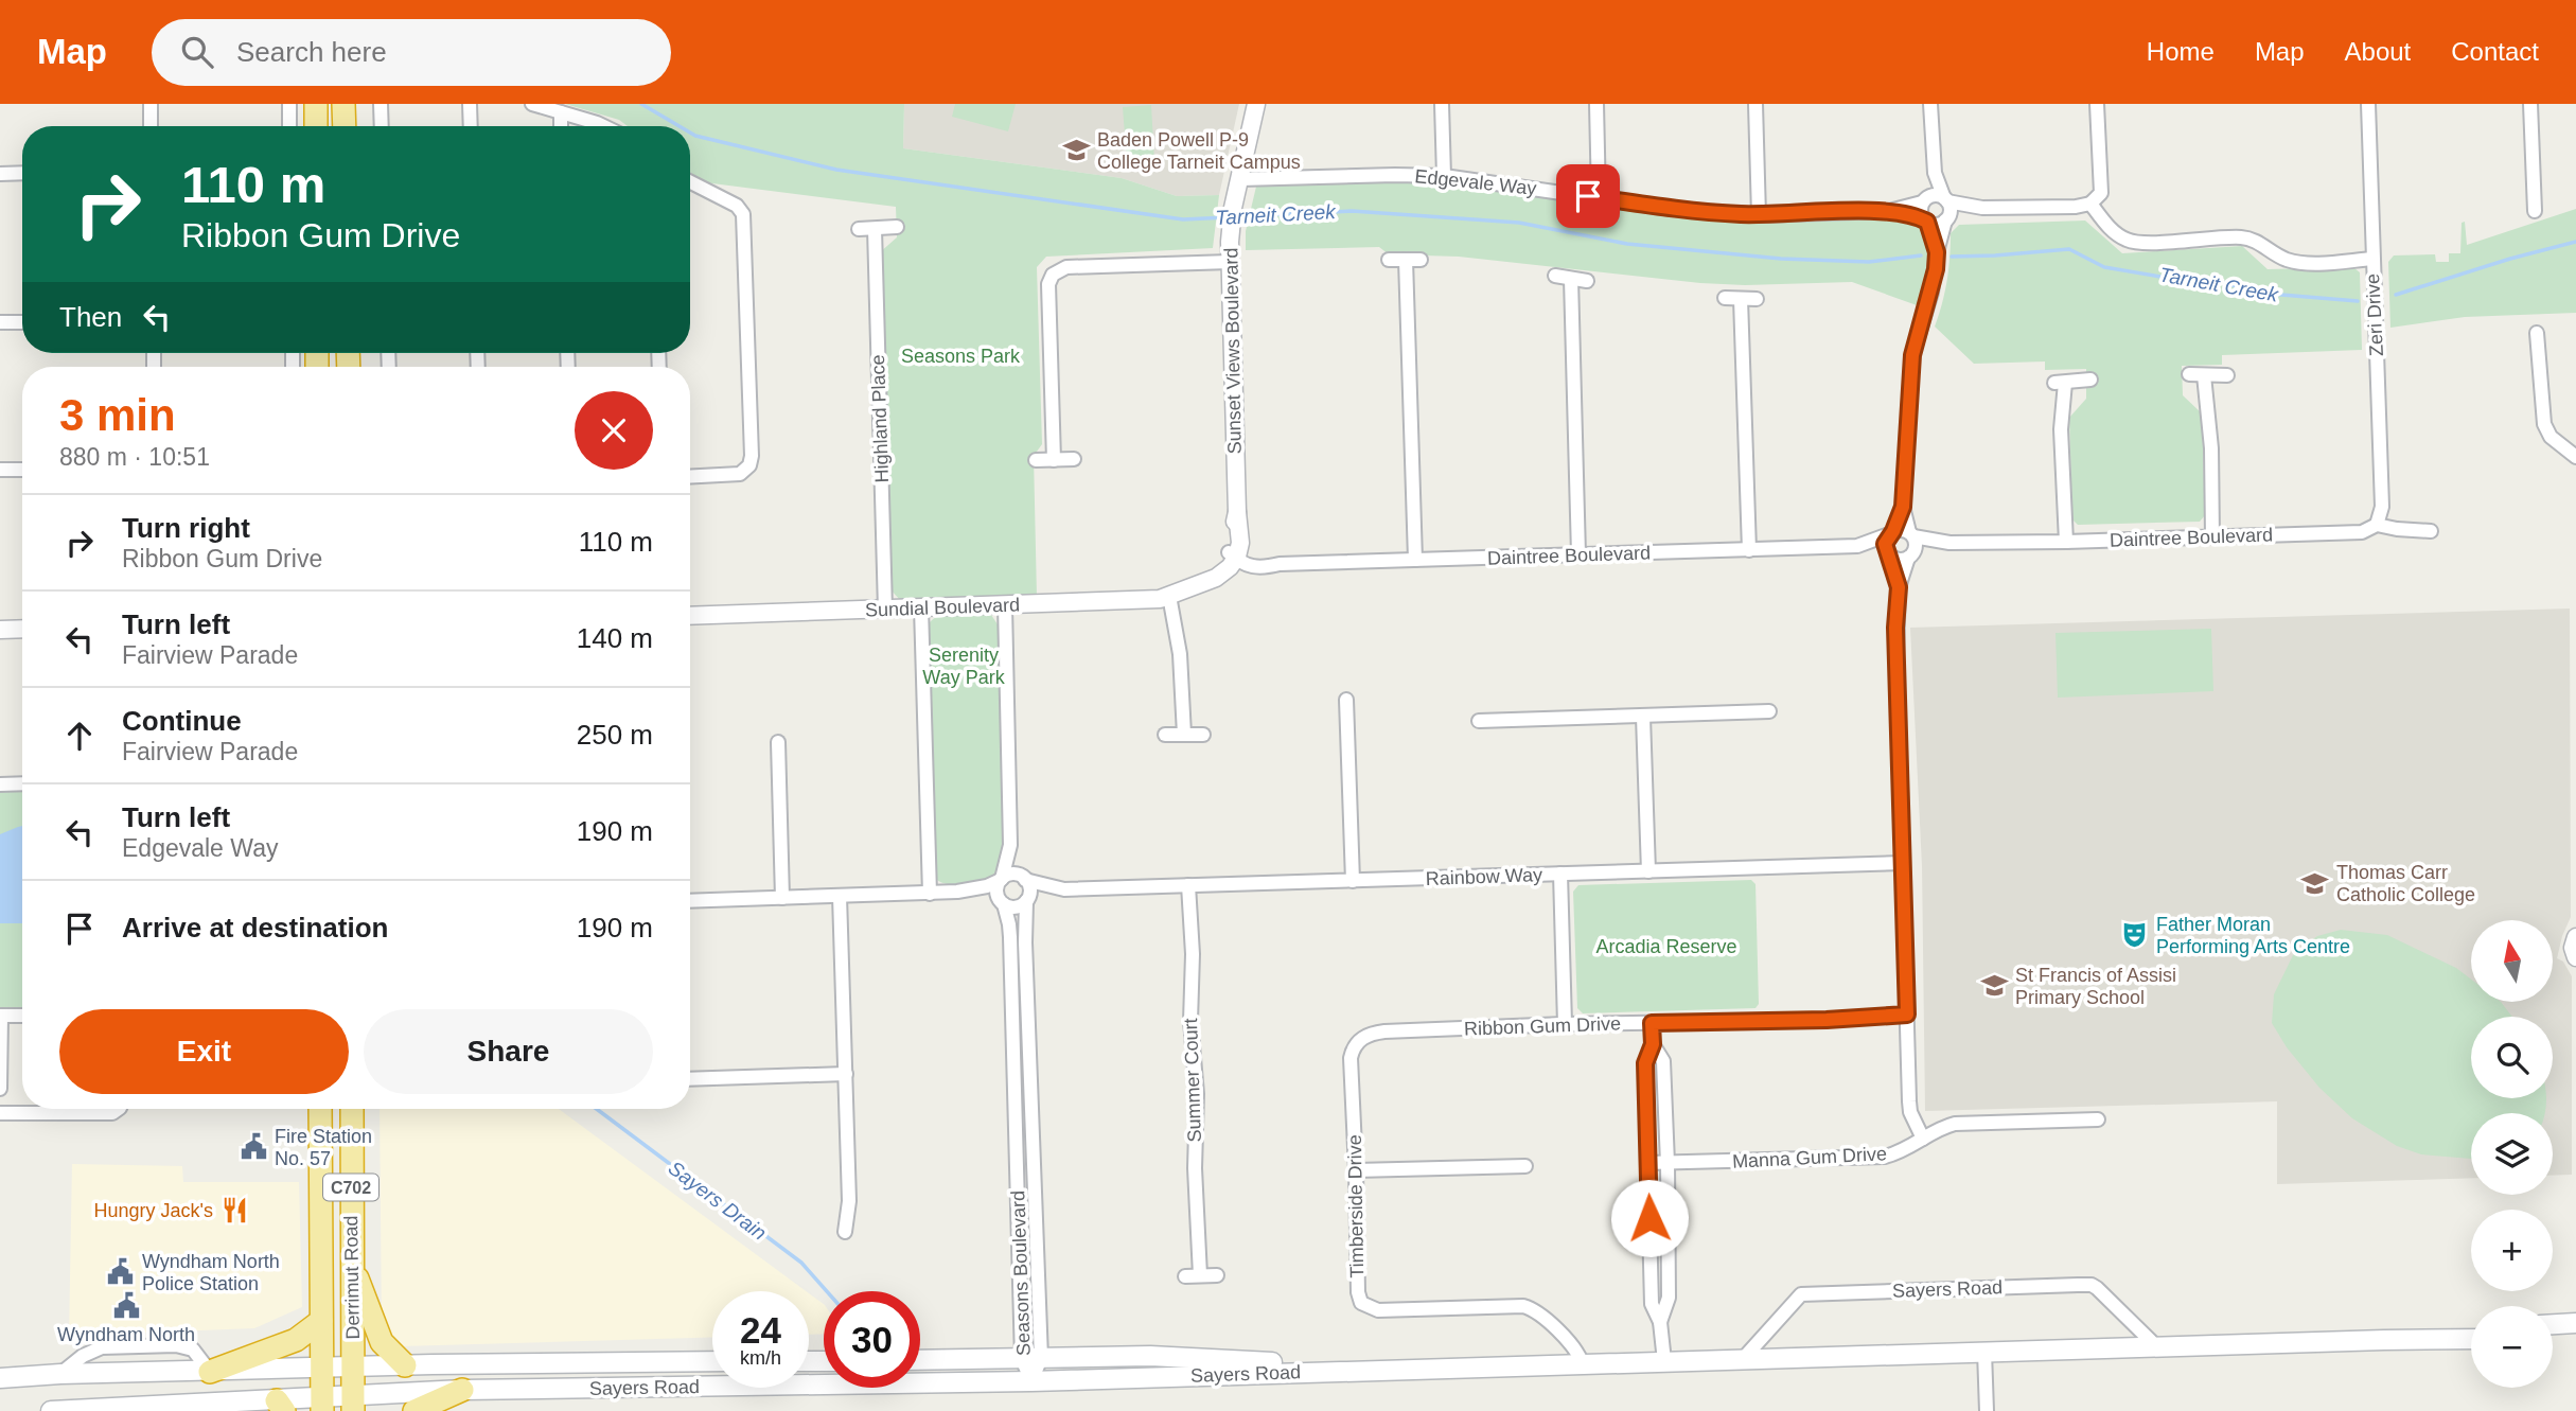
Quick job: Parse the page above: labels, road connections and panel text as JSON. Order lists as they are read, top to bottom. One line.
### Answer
{"streets":{"highway":["C702","Derrimut Road"],"main road":["Sayers Road"],"street":["Edgevale Way","Zeri Drive","Sunset Views Boulevard","Highland Place","Daintree Boulevard","Sundial Boulevard","Rainbow Way","Ribbon Gum Drive","Summer Court","Manna Gum Drive","Timberside Drive","Seasons Boulevard"]},"crossings":[["Edgevale Way","Sunset Views Boulevard"],["Zeri Drive","Daintree Boulevard"],["Sunset Views Boulevard","Daintree Boulevard"],["Sunset Views Boulevard","Sundial Boulevard"],["Highland Place","Sundial Boulevard"],["Daintree Boulevard","Sundial Boulevard"],["Rainbow Way","Summer Court"],["Rainbow Way","Seasons Boulevard"],["Ribbon Gum Drive","Timberside Drive"],["Timberside Drive","Sayers Road"],["Seasons Boulevard","Sayers Road"],["Derrimut Road","Sayers Road"]],"water":["Tarneit Creek","Sayers Drain"],"parks":["Seasons Park","Serenity Way Park","Arcadia Reserve"],"places":{"school or university":["Baden Powell P-9 College Tarneit Campus","Thomas Carr Catholic College","St Francis of Assisi Primary School"],"theatre":["Father Moran Performing Arts Centre"],"public building":["Fire Station No. 57","Wyndham North Police Station","Wyndham North"],"restaurant":["Hungry Jack's"]},"north":"top","page":{"header":"Map","search":"Search here","nav":["Home","Map","About","Contact"],"turn":["110 m","Ribbon Gum Drive"],"then":"Then","heading":["3 min","880 m · 10:51"],"list":[{"name":"Turn right","note":"Ribbon Gum Drive","value":"110 m"},{"name":"Turn left","note":"Fairview Parade","value":"140 m"},{"name":"Continue","note":"Fairview Parade","value":"250 m"},{"name":"Turn left","note":"Edgevale Way","value":"190 m"},{"name":"Arrive at destination","value":"190 m"}],"map_buttons":["+","−"],"buttons":["Exit","Share"],"speed":"24 km/h","limit":"30"}}
